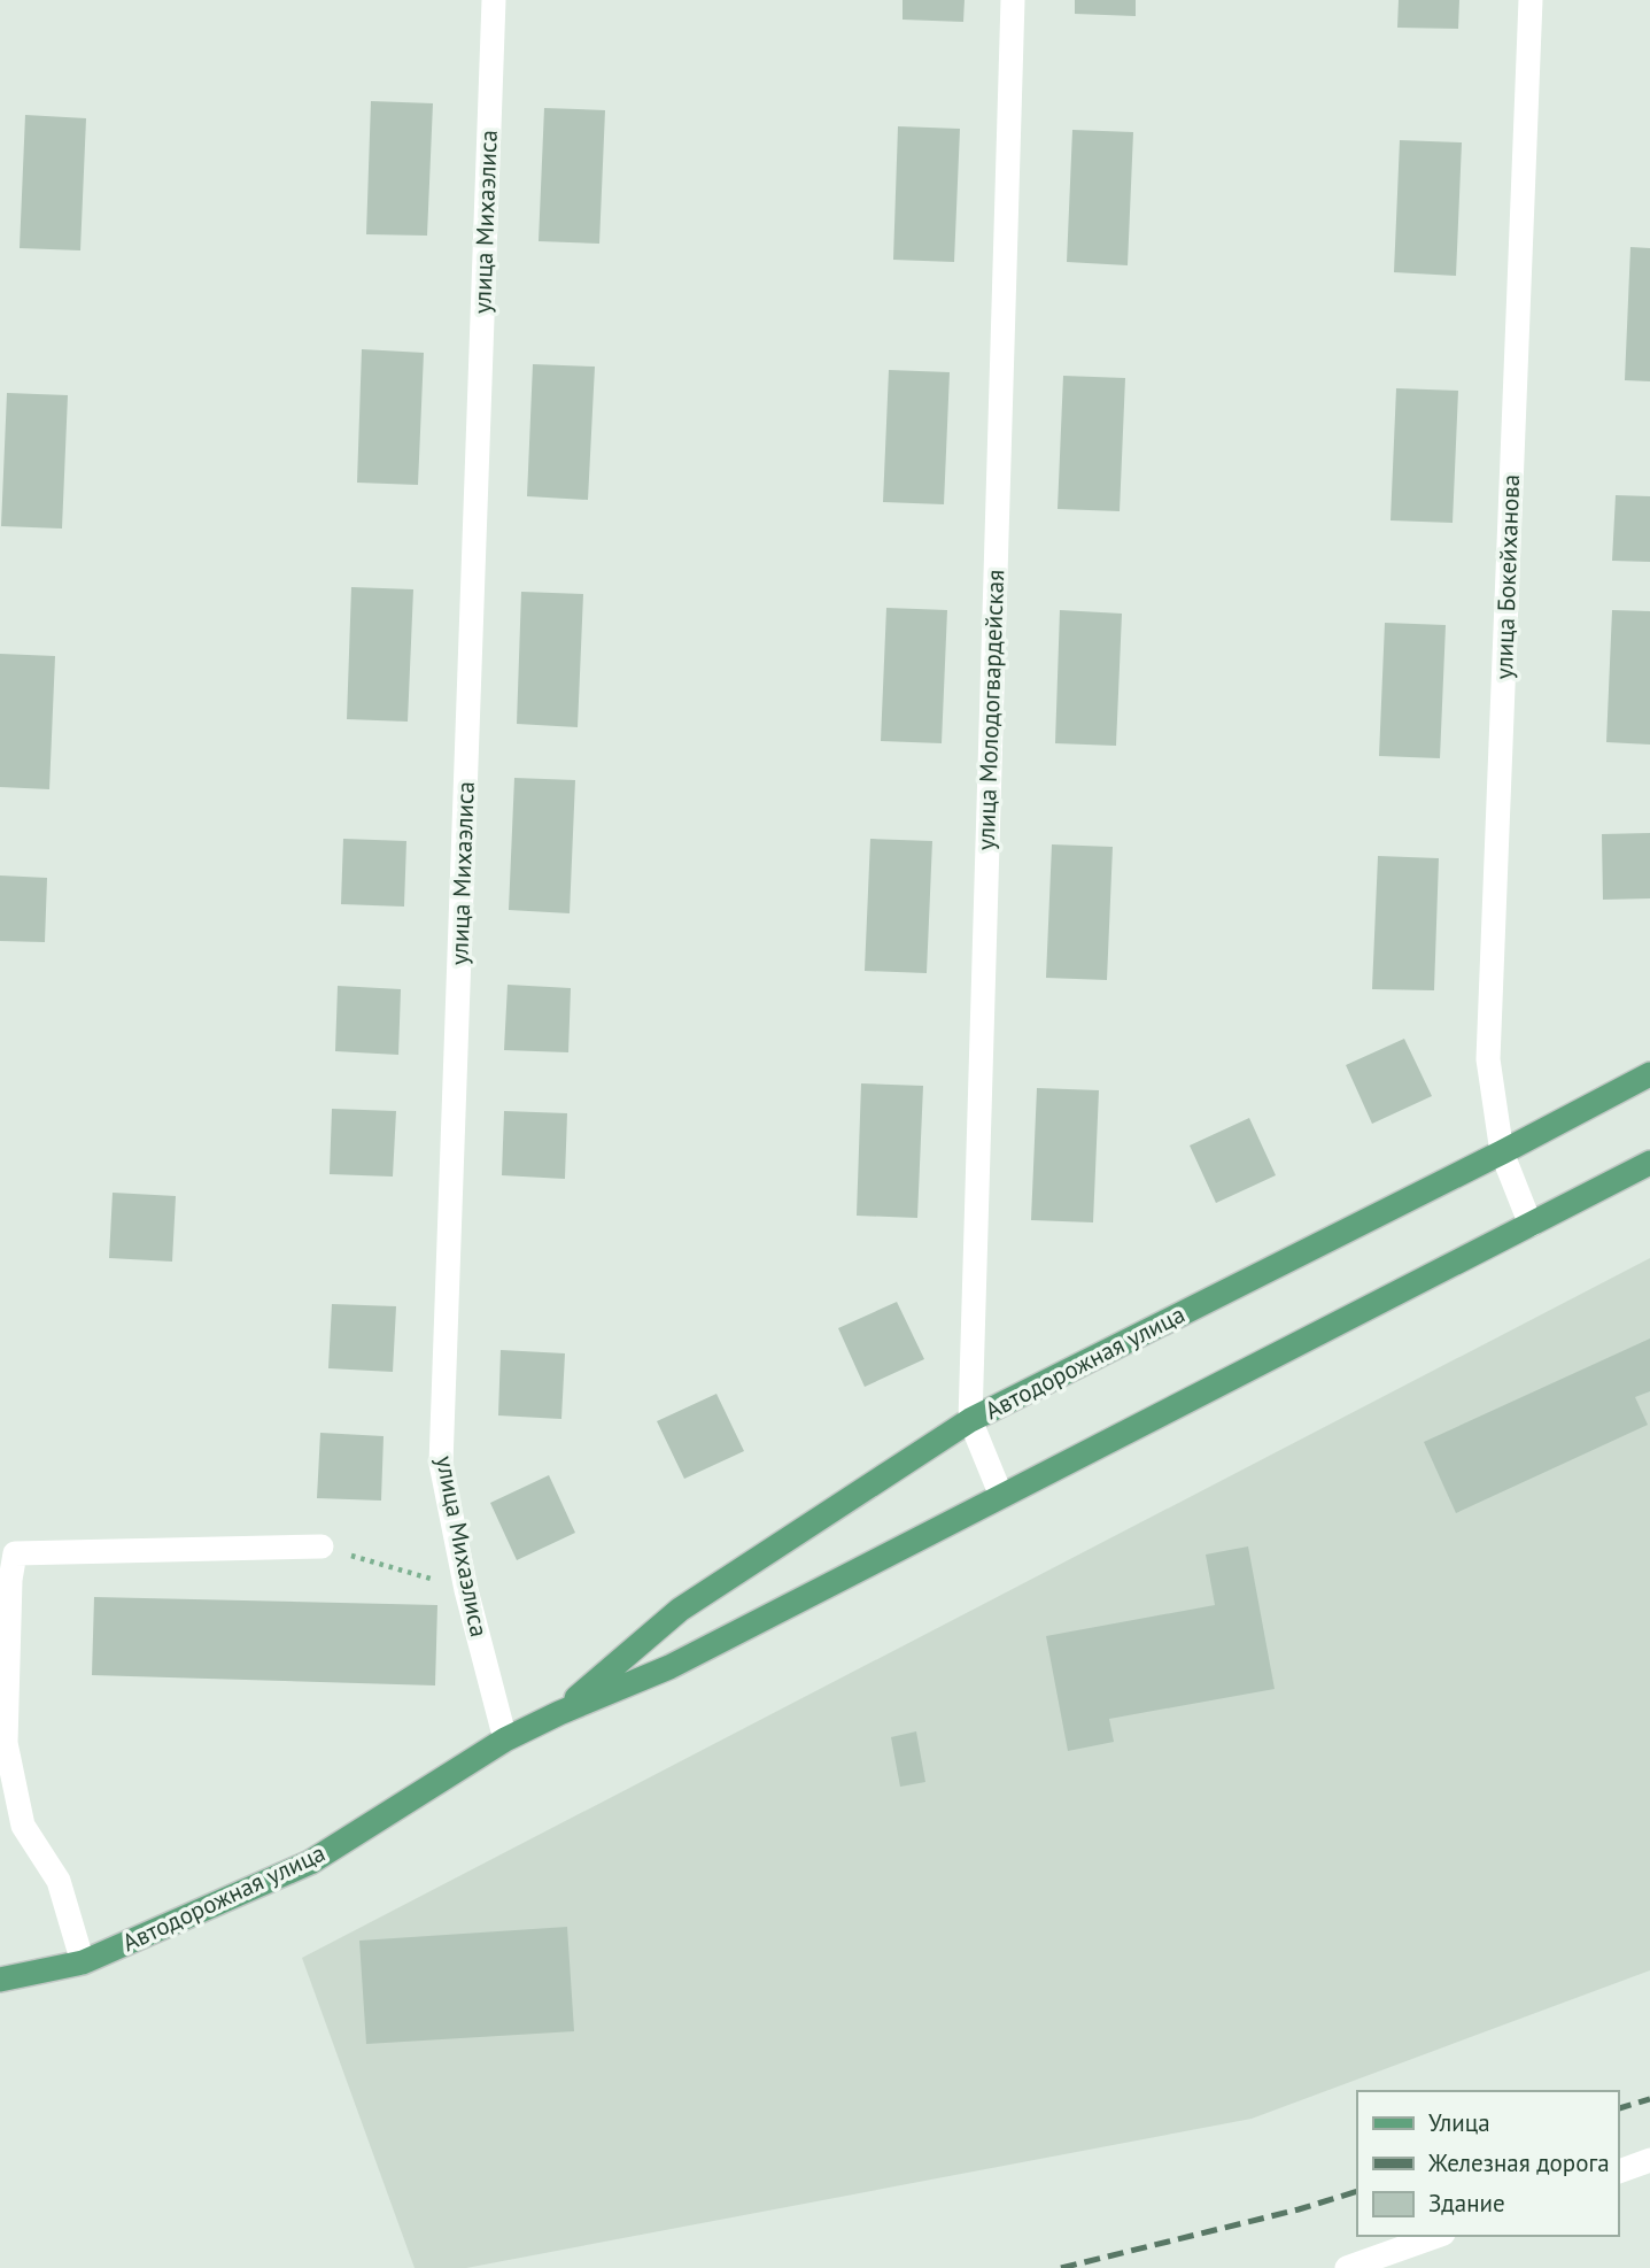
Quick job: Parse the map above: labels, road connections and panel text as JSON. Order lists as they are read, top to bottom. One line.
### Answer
{"streets":{"main road":["Автодорожная улица"],"street":["улица Михаэлиса","улица Бокейханова","улица Молодогвардейская"]},"crossings":[["улица Михаэлиса","Автодорожная улица"],["улица Бокейханова","Автодорожная улица"],["улица Молодогвардейская","Автодорожная улица"]],"legend":["Улица","Железная дорога","Здание"]}
